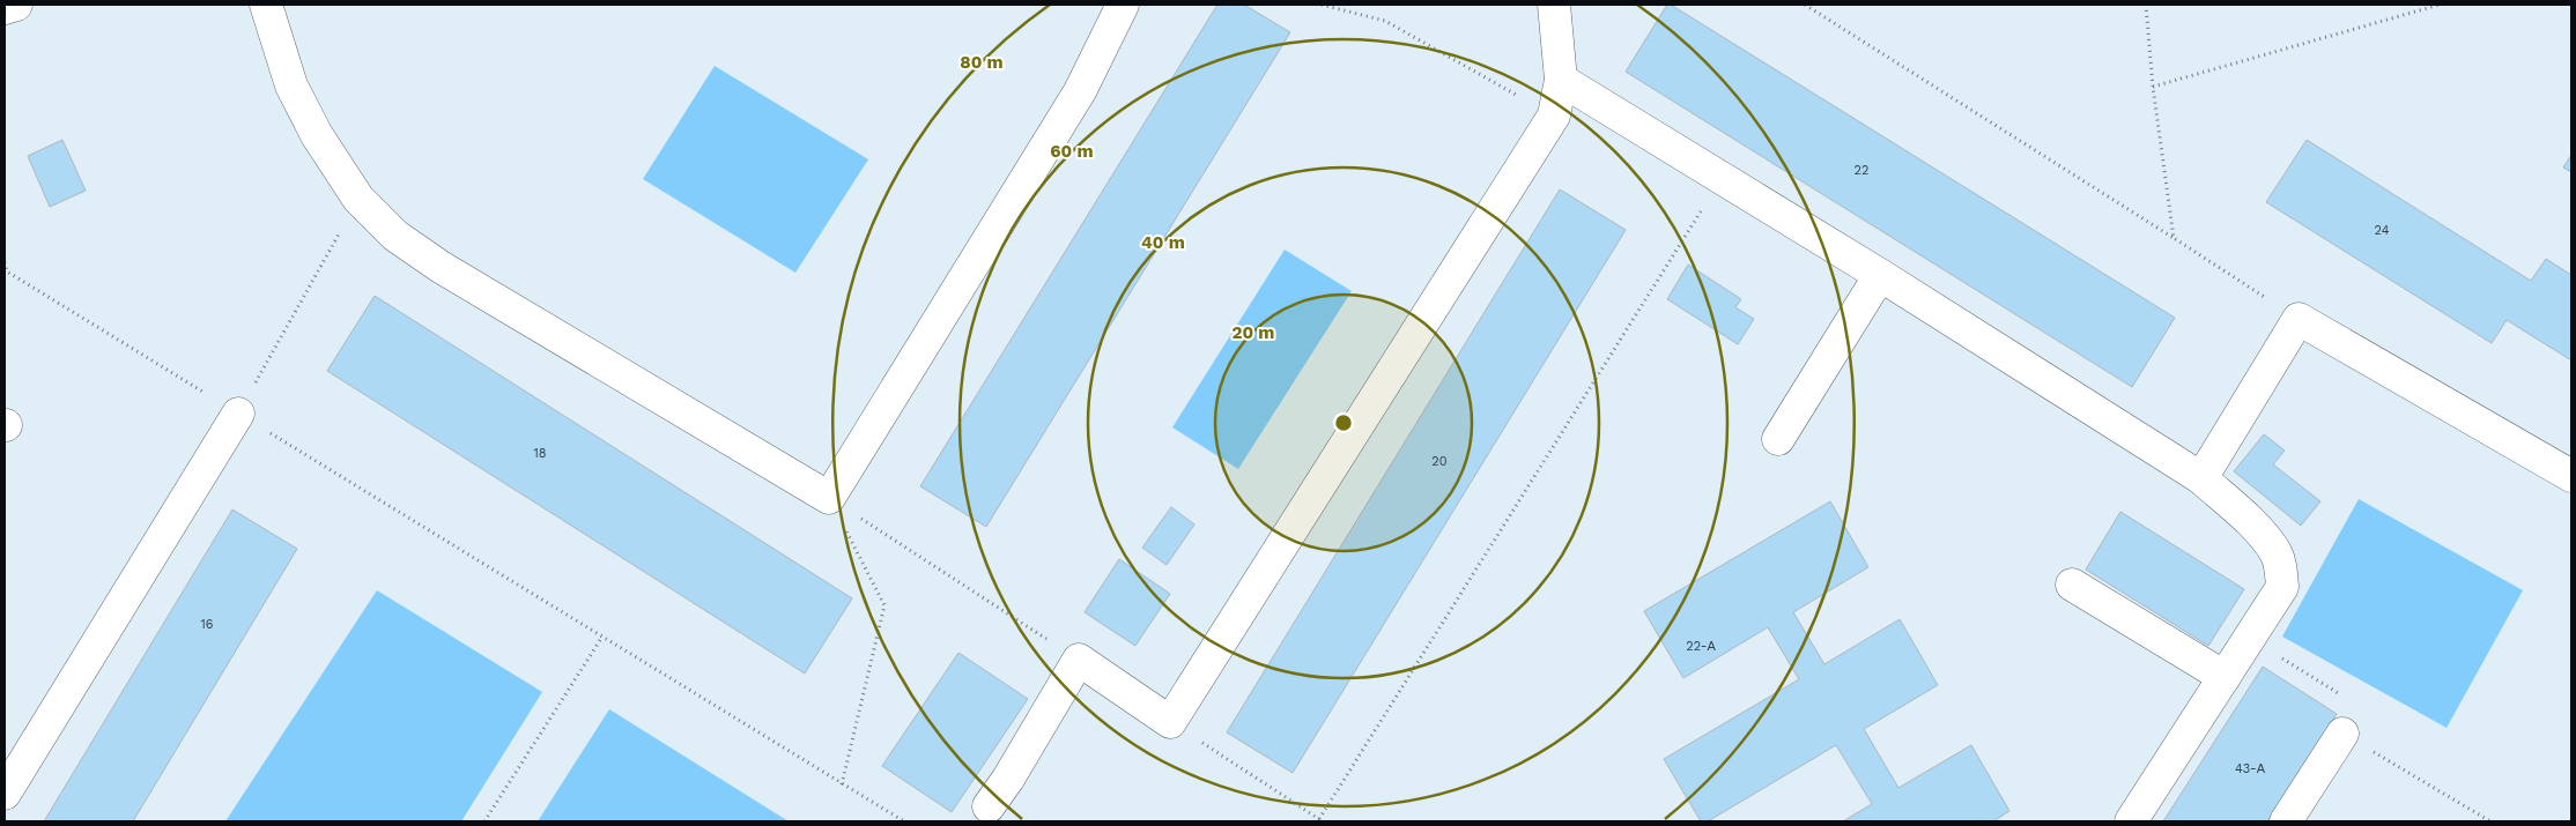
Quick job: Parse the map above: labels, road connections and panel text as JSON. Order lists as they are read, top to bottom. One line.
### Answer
{"house_numbers":["22","24","18","20","16","22-А","43-А"],"rings":["80 m","60 m","40 m","20 m"]}
